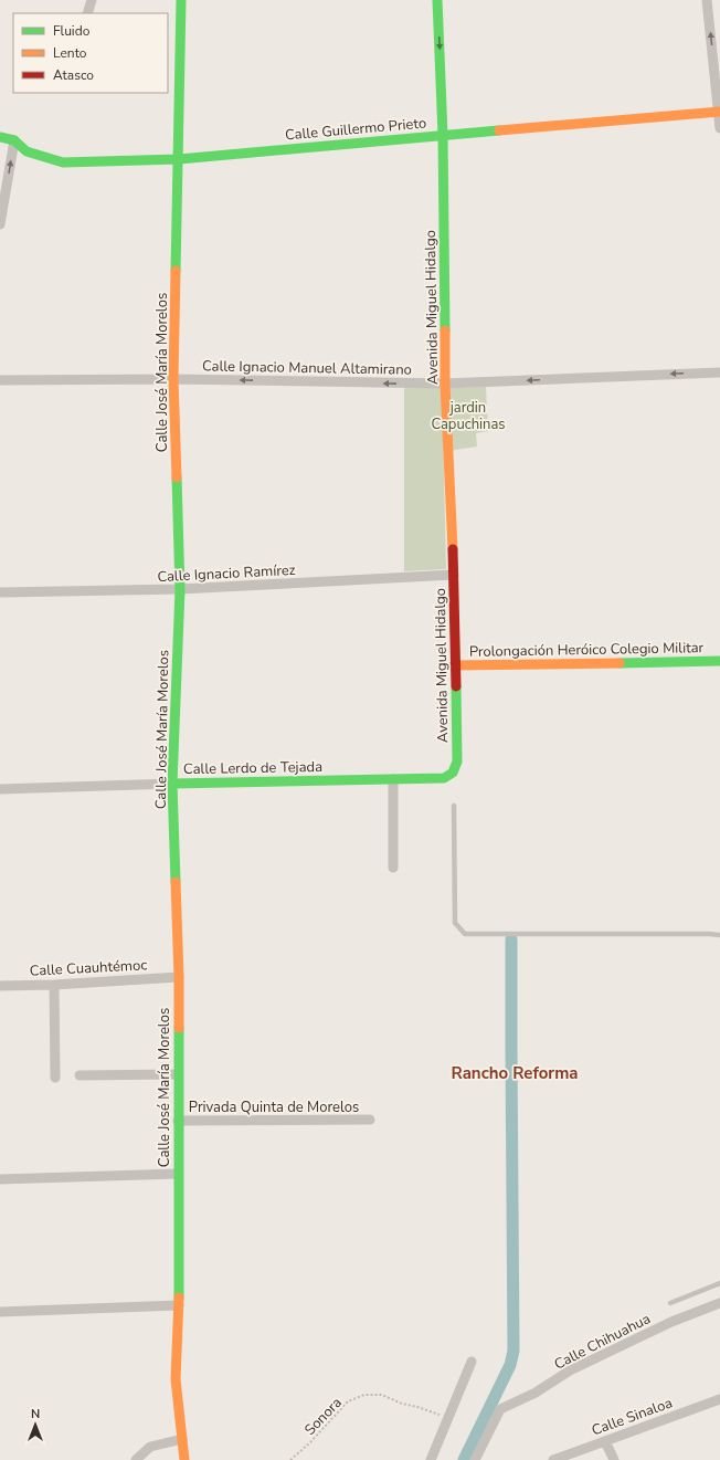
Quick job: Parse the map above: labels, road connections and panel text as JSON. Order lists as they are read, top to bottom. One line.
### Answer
{"streets":{"street":["Calle Guillermo Prieto","Avenida Miguel Hidalgo","Calle Ignacio Manuel Altamirano","Calle José María Morelos","Calle Ignacio Ramírez","Prolongación Heróico Colegio Militar","Calle Lerdo de Tejada","Calle Cuauhtémoc","Privada Quinta de Morelos","Calle Chihuahua","Calle Sinaloa"],"path":["Sonora"]},"crossings":[["Calle Guillermo Prieto","Avenida Miguel Hidalgo"],["Calle Guillermo Prieto","Calle José María Morelos"],["Avenida Miguel Hidalgo","Calle Ignacio Manuel Altamirano"],["Avenida Miguel Hidalgo","Calle Ignacio Ramírez"],["Avenida Miguel Hidalgo","Prolongación Heróico Colegio Militar"],["Avenida Miguel Hidalgo","Calle Lerdo de Tejada"],["Calle Ignacio Manuel Altamirano","Calle José María Morelos"],["Calle José María Morelos","Calle Ignacio Ramírez"],["Calle José María Morelos","Calle Lerdo de Tejada"],["Calle José María Morelos","Calle Cuauhtémoc"],["Calle José María Morelos","Privada Quinta de Morelos"]],"one_way":["Calle Ignacio Manuel Altamirano"],"districts":["Rancho Reforma"],"parks":["jardin Capuchinas"],"legend":["Fluido","Lento","Atasco"],"north":"top"}
